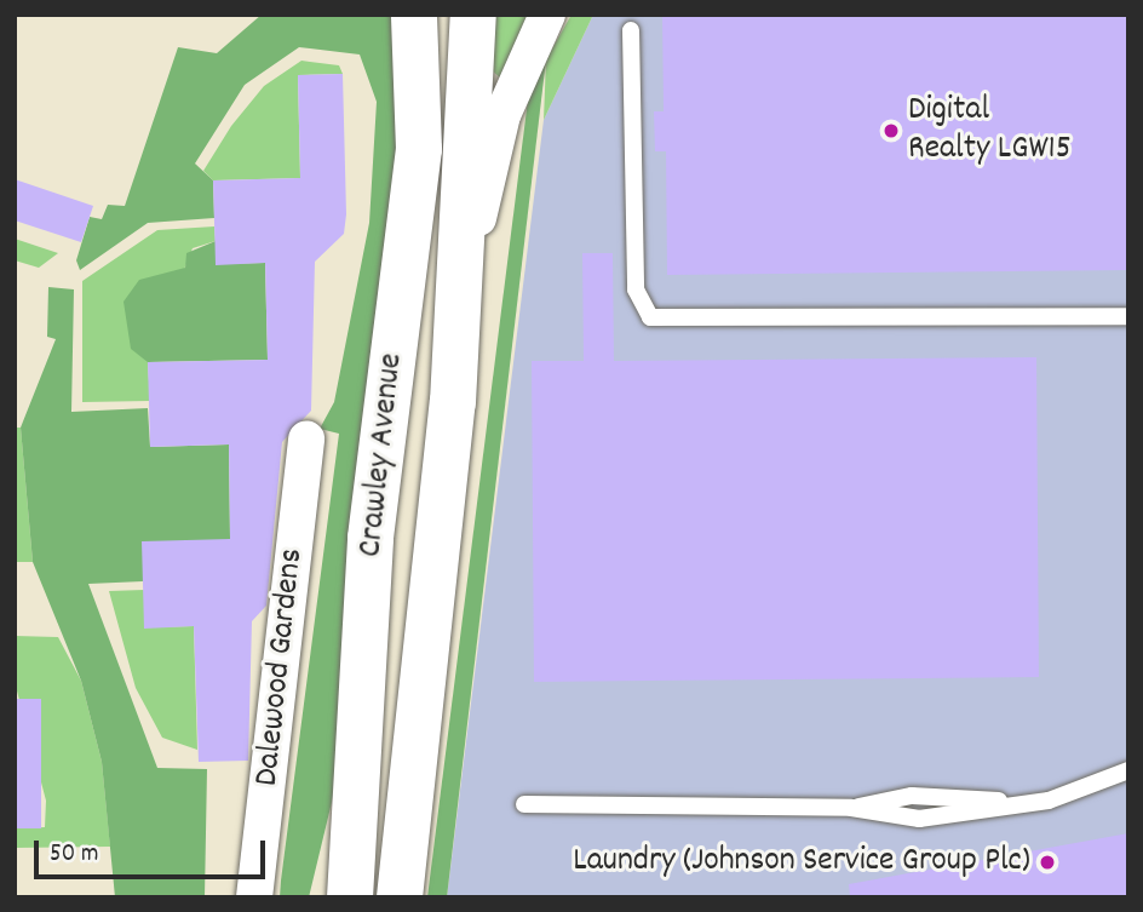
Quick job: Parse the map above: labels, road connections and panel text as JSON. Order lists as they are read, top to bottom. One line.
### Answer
{"streets":{"main road":["Crawley Avenue"],"street":["Dalewood Gardens"]},"places":["Digital Realty LGW15","Laundry (Johnson Service Group Plc)"],"scale_bar":"50 m"}
